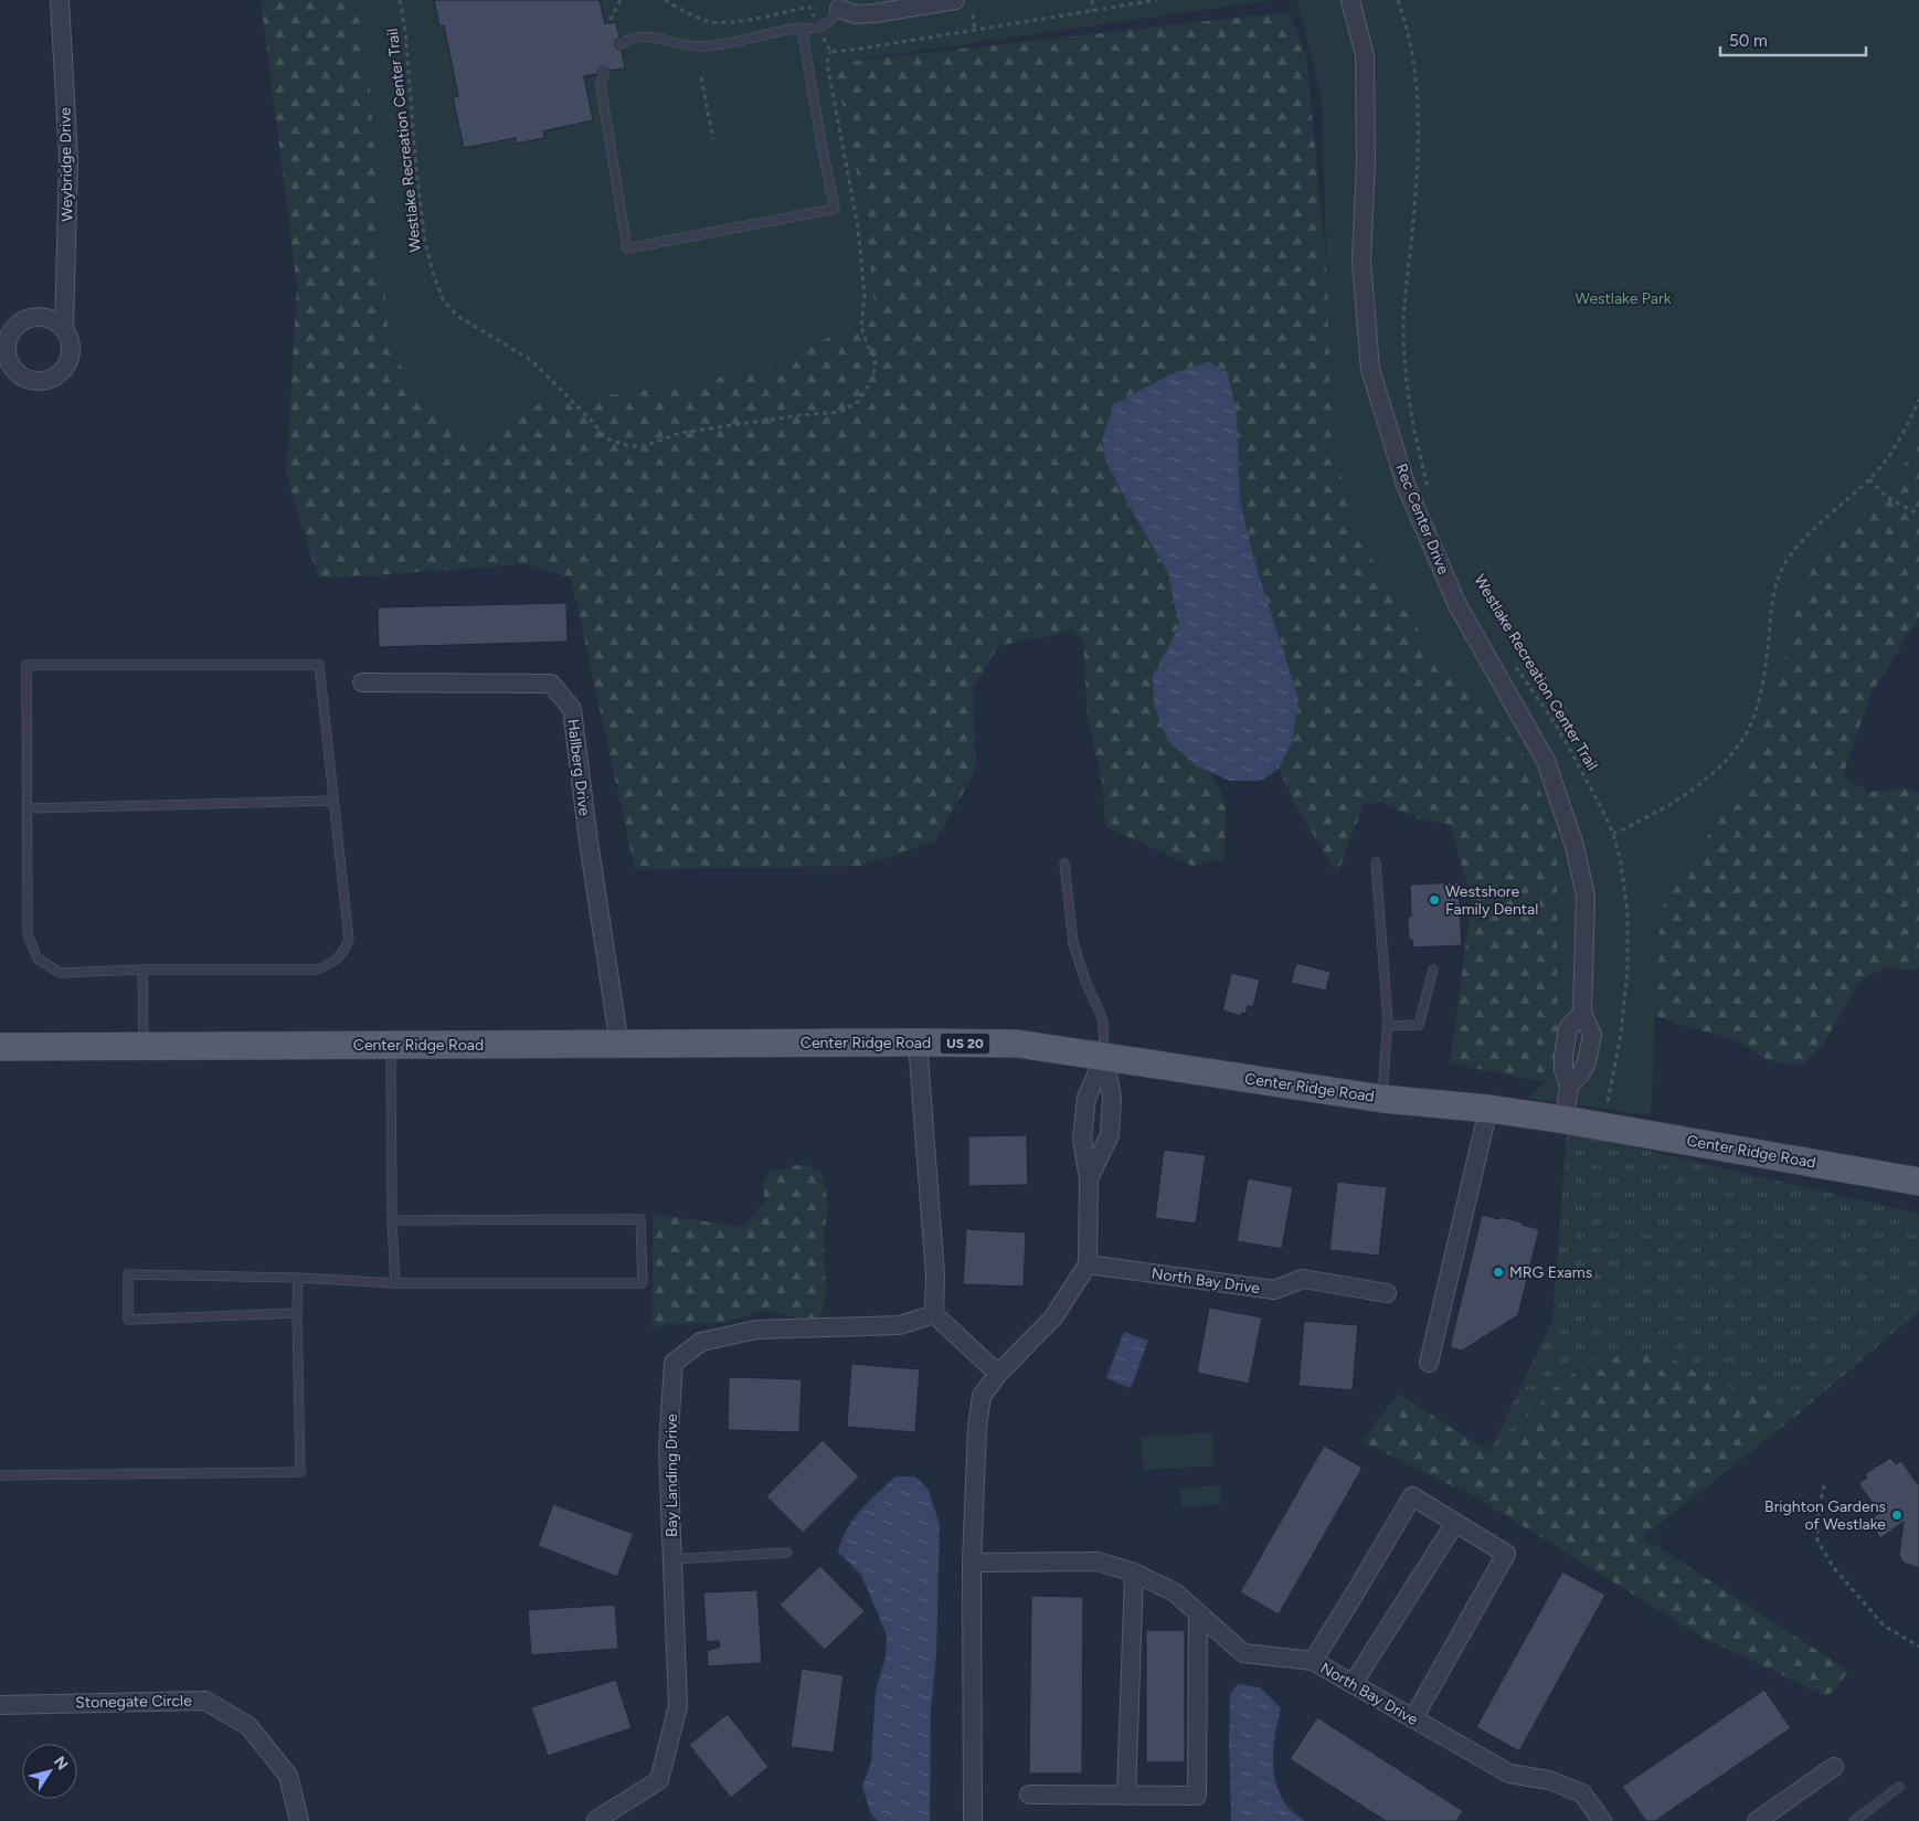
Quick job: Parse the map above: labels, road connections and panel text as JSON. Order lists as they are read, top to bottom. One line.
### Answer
{"streets":{"main road":["Center Ridge Road","US 20"],"street":["Weybridge Drive","Rec Center Drive","Hallberg Drive","North Bay Drive","Bay Landing Drive","Stonegate Circle"],"path":["Westlake Recreation Center Trail"]},"crossings":[["Rec Center Drive","Center Ridge Road"],["Hallberg Drive","Center Ridge Road"]],"parks":["Westlake Park"],"places":["Westshore Family Dental","MRG Exams","Brighton Gardens of Westlake"],"scale_bar":"50 m","north":"top right"}
